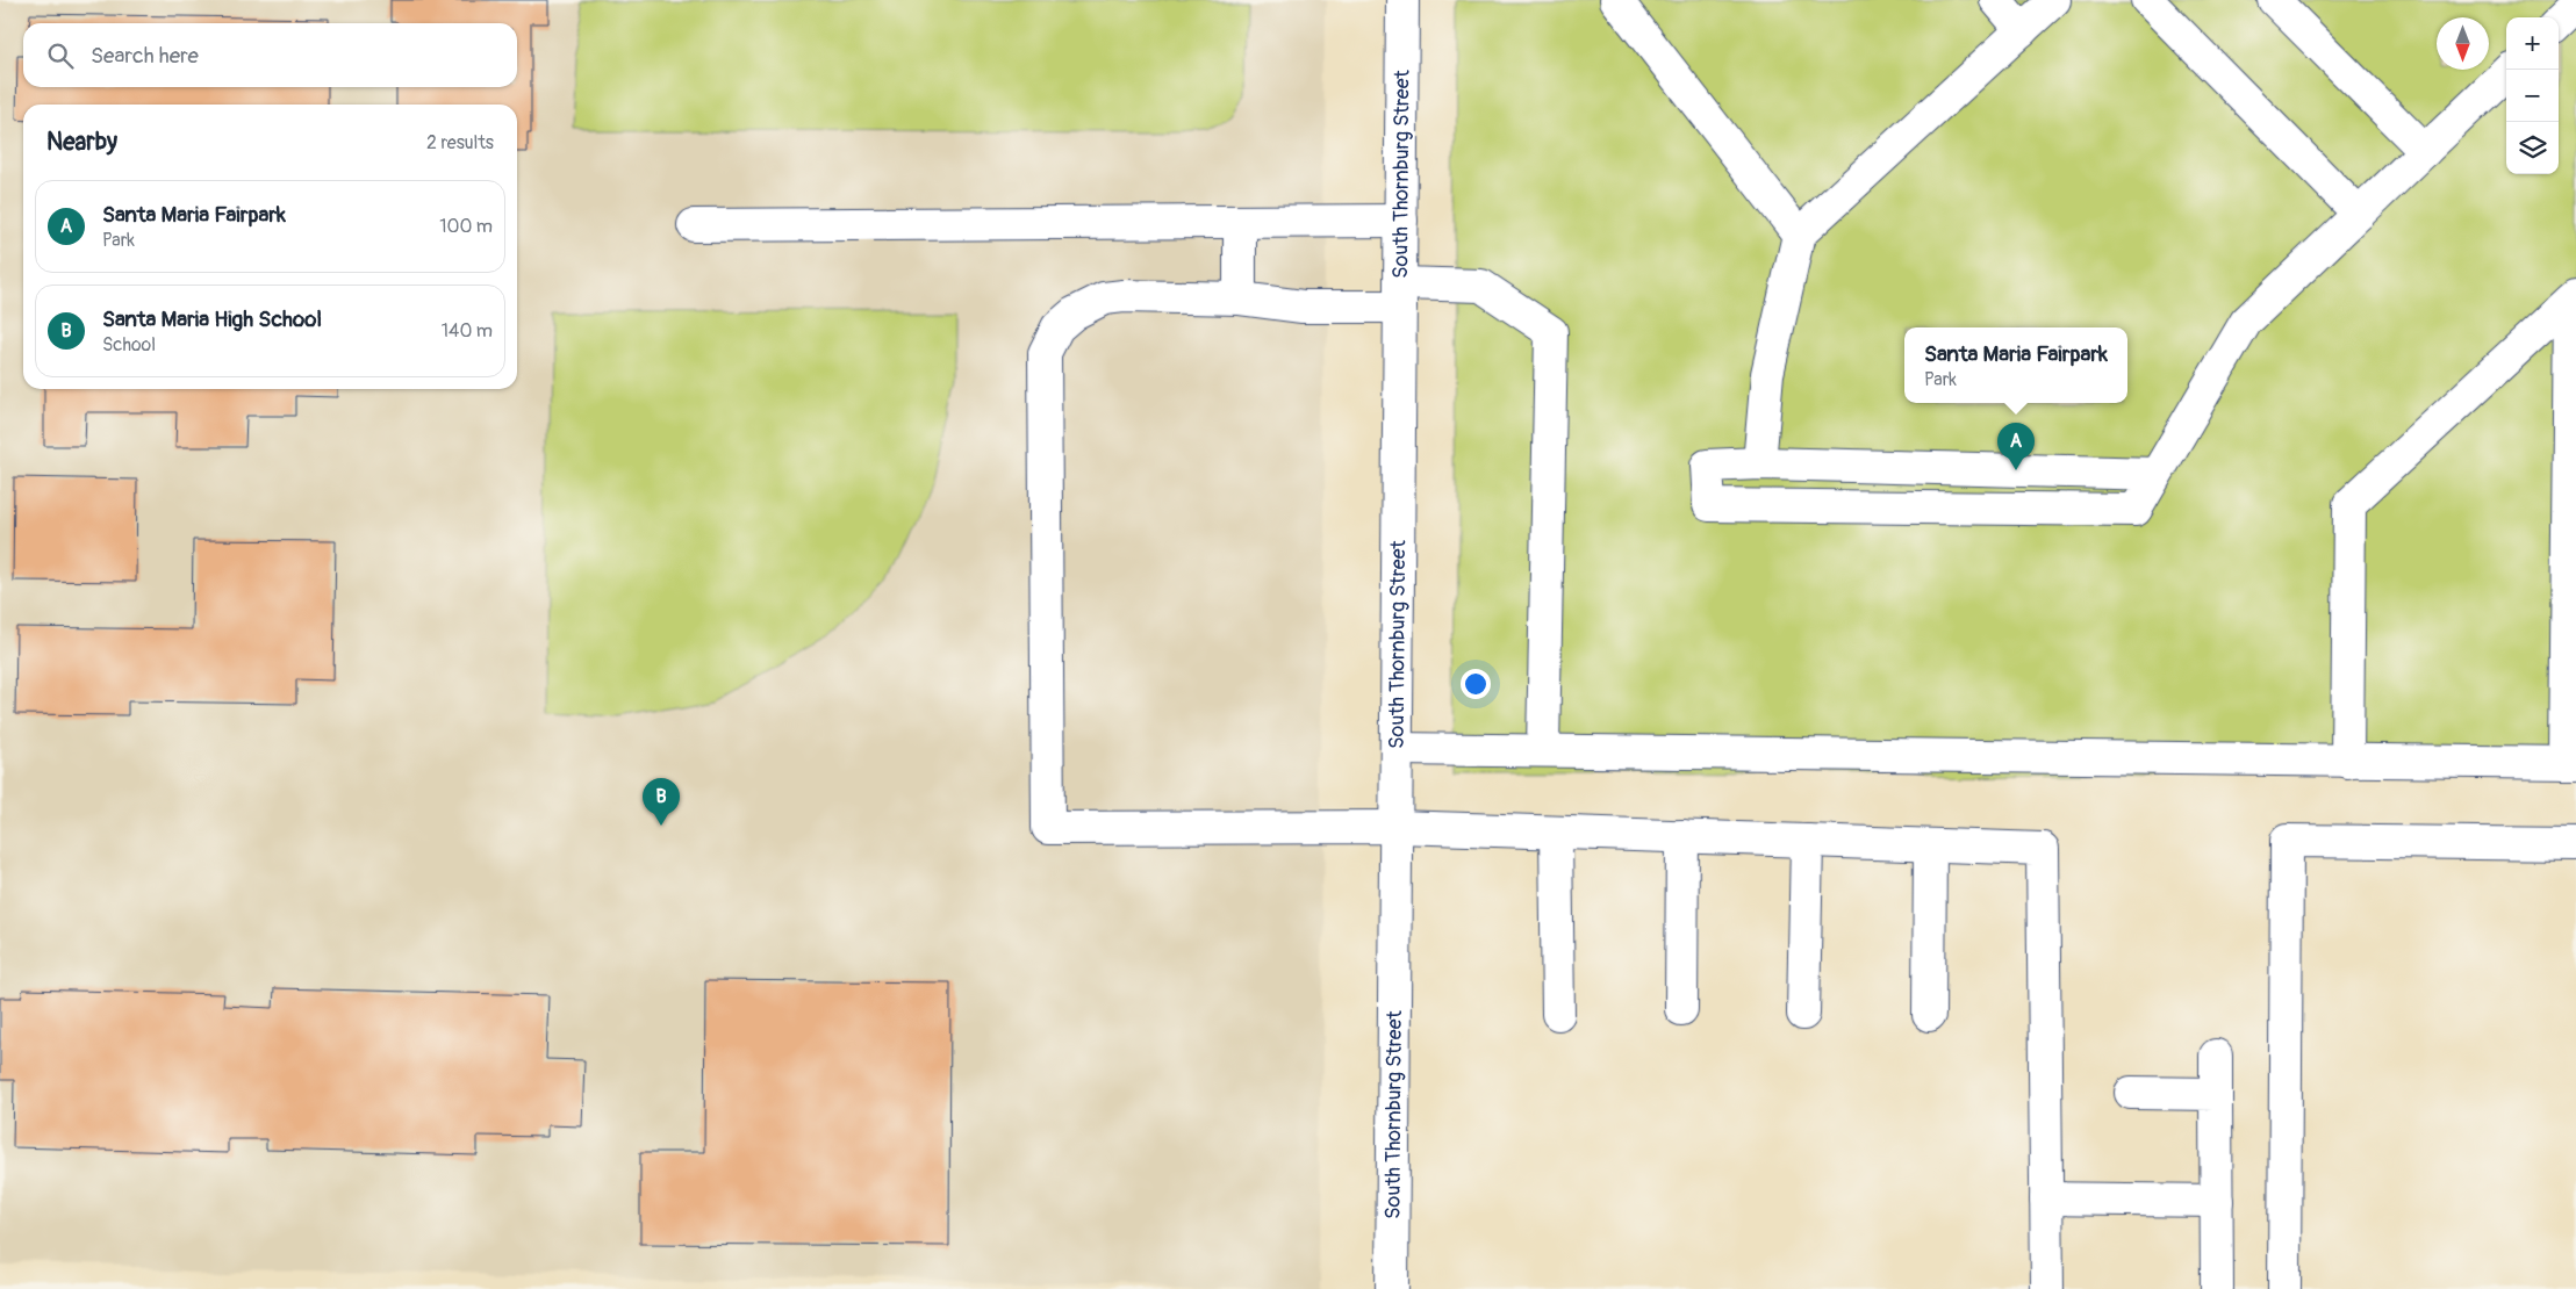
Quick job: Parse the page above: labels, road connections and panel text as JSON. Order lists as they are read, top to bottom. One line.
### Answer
{"streets":{"street":["South Thornburg Street"]},"north":"bottom","page":{"map_buttons":["+","−"],"search":"Search here","heading":["Nearby","2 results"],"list":[{"mark":"A","name":"Santa Maria Fairpark","note":"Park","value":"100 m"},{"mark":"B","name":"Santa Maria High School","note":"School","value":"140 m"}],"popup":["Santa Maria Fairpark","Park"],"pins":["A","B"]}}
